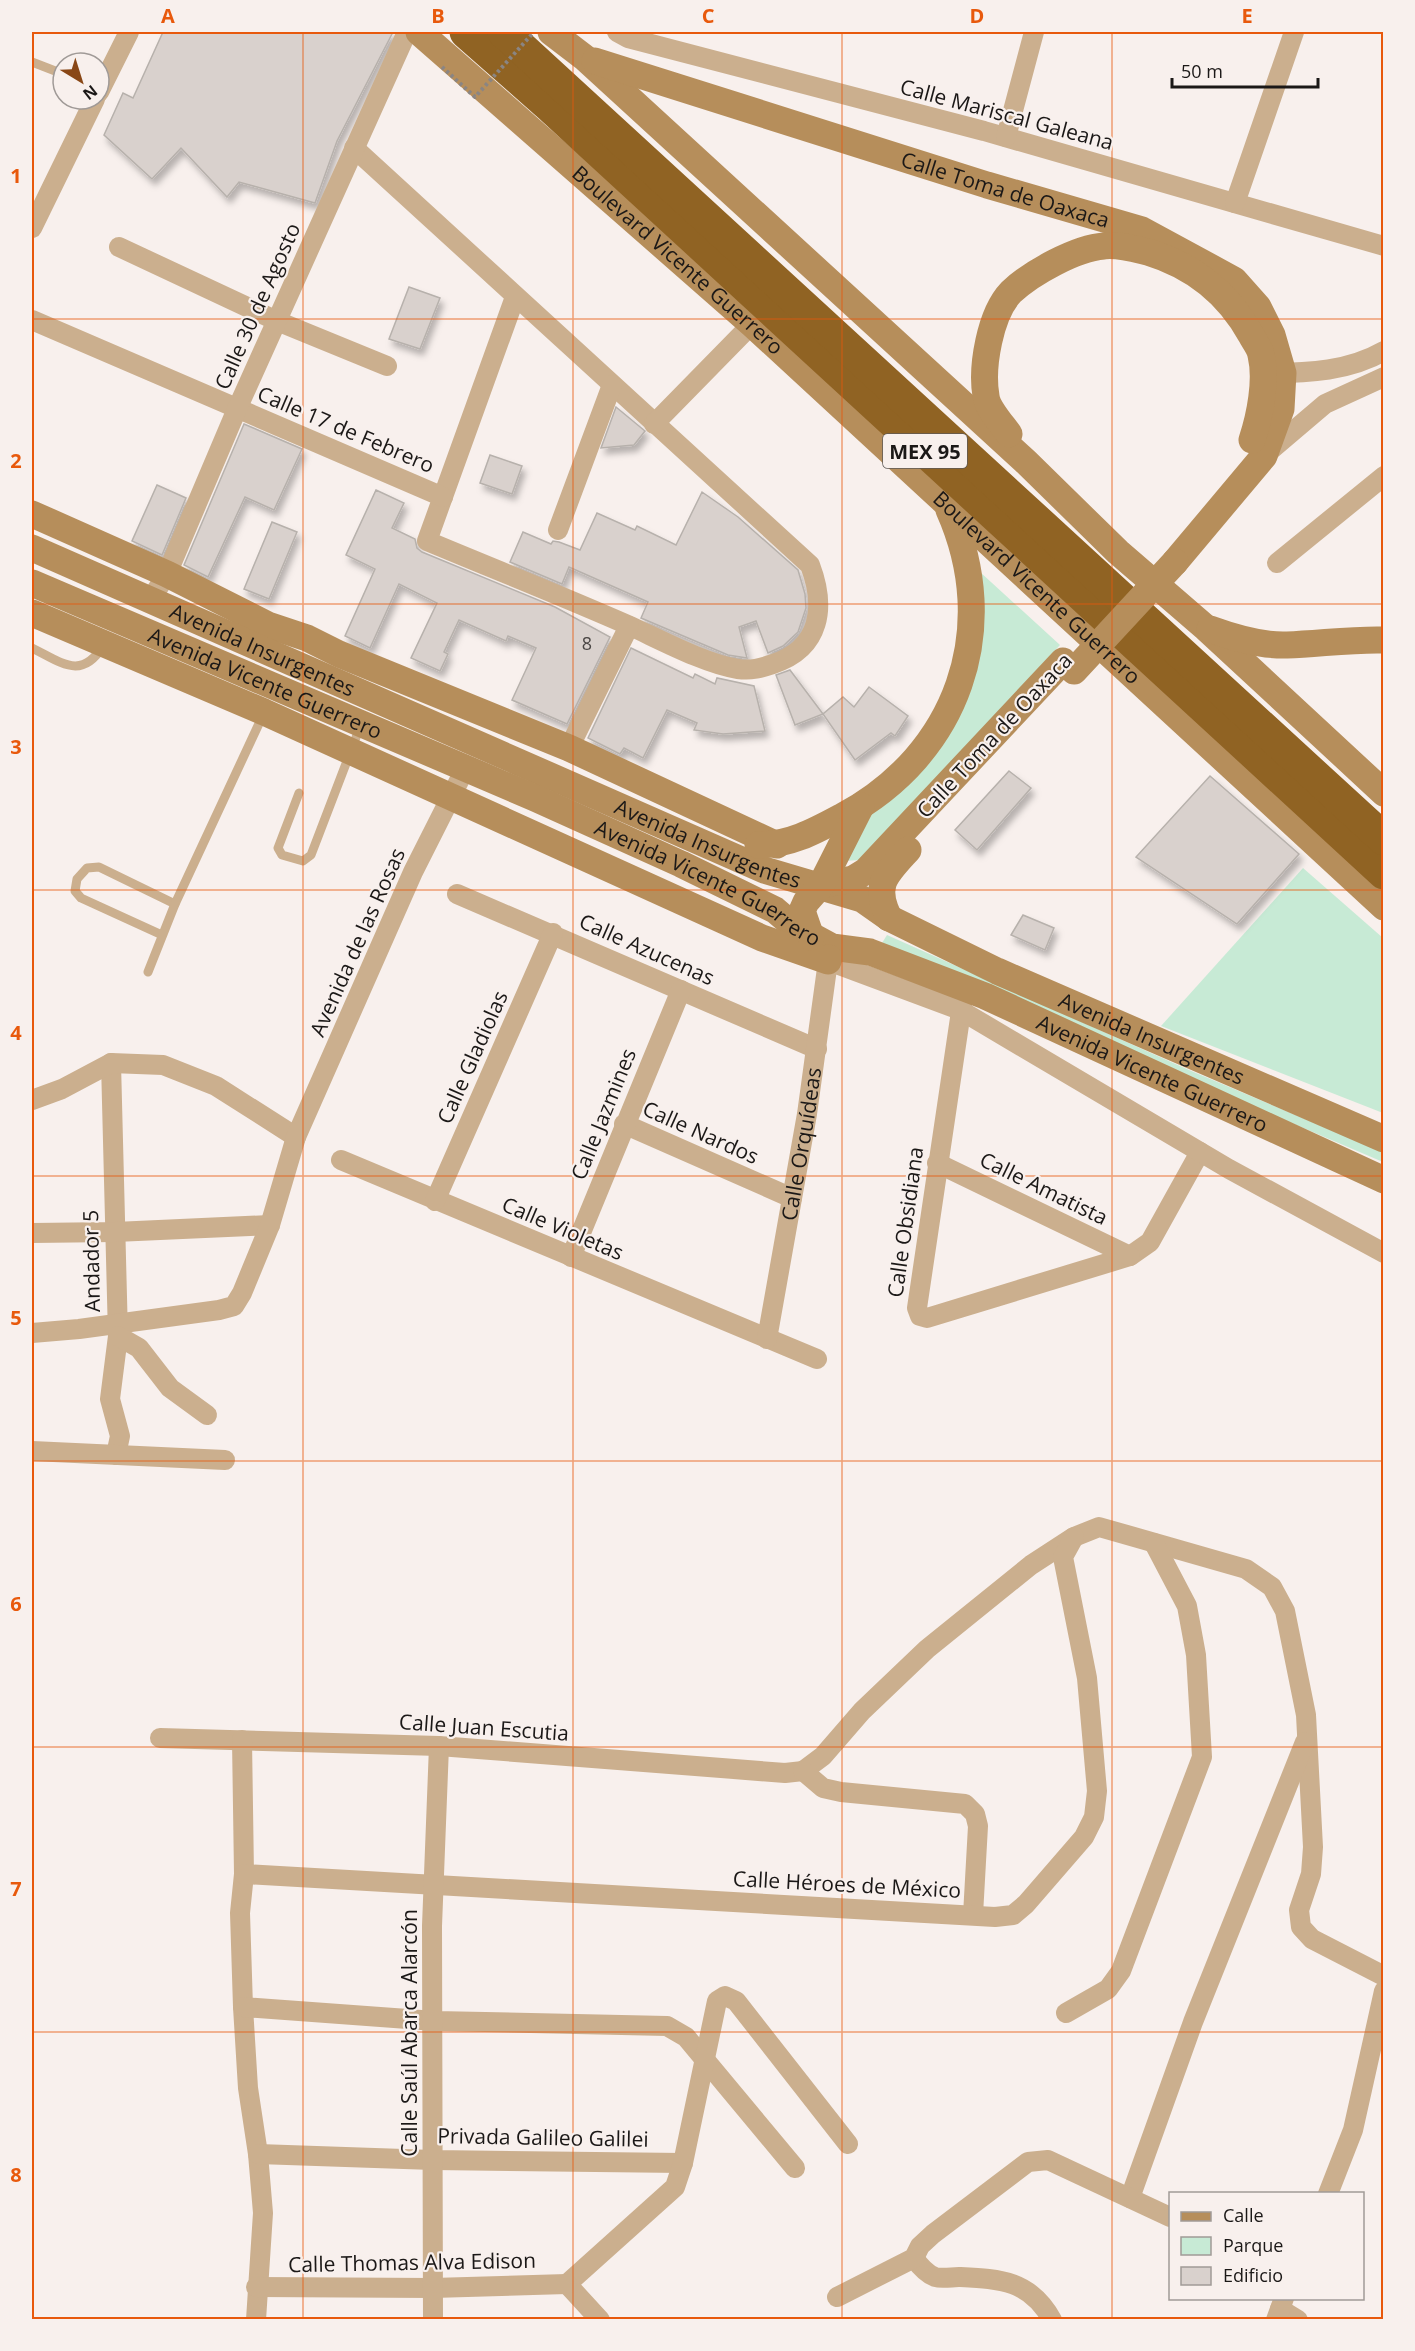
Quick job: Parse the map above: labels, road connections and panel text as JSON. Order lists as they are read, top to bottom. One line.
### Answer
{"streets":{"highway":["Boulevard Vicente Guerrero","MEX 95"],"main road":["Calle Toma de Oaxaca","Avenida Insurgentes","Avenida Vicente Guerrero"],"street":["Calle Mariscal Galeana","Calle 30 de Agosto","Calle 17 de Febrero","Avenida de las Rosas","Calle Azucenas","Calle Gladiolas","Calle Jazmines","Calle Nardos","Calle Orquídeas","Calle Amatista","Calle Obsidiana","Calle Violetas","Andador 5","Calle Juan Escutia","Calle Héroes de México","Calle Saúl Abarca Alarcón","Privada Galileo Galilei","Calle Thomas Alva Edison"]},"crossings":[["Calle Toma de Oaxaca","Avenida Insurgentes"],["Calle 30 de Agosto","Calle 17 de Febrero"],["Calle 30 de Agosto","Avenida Insurgentes"],["Avenida Vicente Guerrero","Avenida de las Rosas"],["Avenida Vicente Guerrero","Calle Orquídeas"],["Avenida Vicente Guerrero","Calle Obsidiana"],["Avenida de las Rosas","Andador 5"],["Calle Azucenas","Calle Gladiolas"],["Calle Azucenas","Calle Jazmines"],["Calle Azucenas","Calle Orquídeas"],["Calle Gladiolas","Calle Violetas"],["Calle Jazmines","Calle Nardos"],["Calle Jazmines","Calle Violetas"],["Calle Nardos","Calle Orquídeas"],["Calle Orquídeas","Calle Violetas"],["Calle Amatista","Calle Obsidiana"],["Calle Juan Escutia","Calle Héroes de México"],["Calle Juan Escutia","Calle Saúl Abarca Alarcón"],["Calle Héroes de México","Calle Saúl Abarca Alarcón"],["Calle Saúl Abarca Alarcón","Privada Galileo Galilei"],["Calle Saúl Abarca Alarcón","Calle Thomas Alva Edison"]],"house_numbers":["8"],"legend":["Calle","Parque","Edificio"],"scale_bar":"50 m","north":"bottom right","grid":{"columns":["A","B","C","D","E"],"rows":["1","2","3","4","5","6","7","8"]}}
